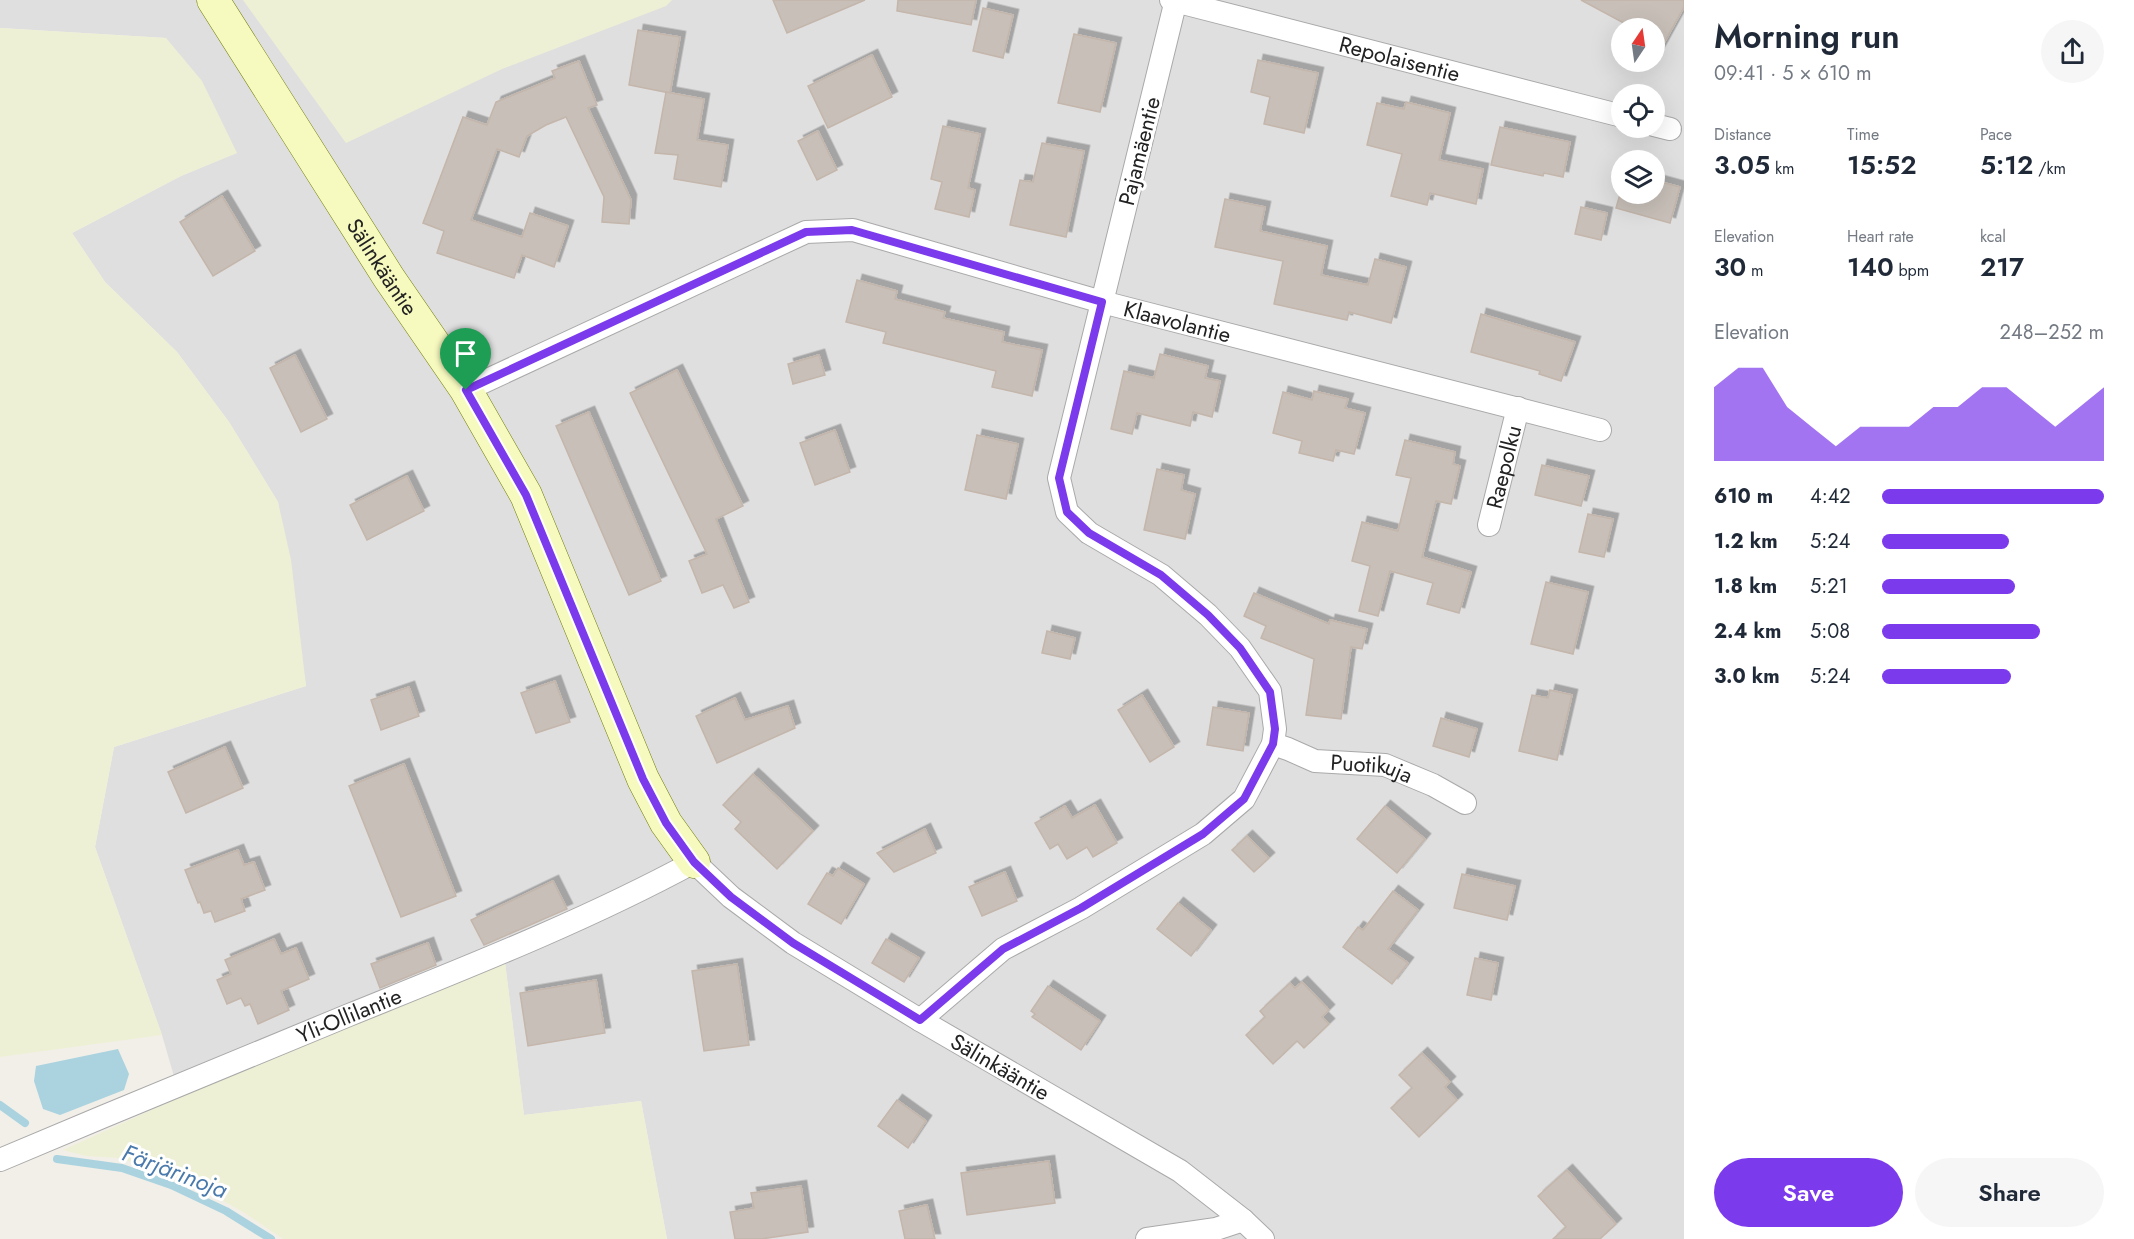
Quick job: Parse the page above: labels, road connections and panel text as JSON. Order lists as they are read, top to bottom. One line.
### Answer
{"streets":{"street":["Repolaisentie","Pajamäentie","Sälinkääntie","Klaavolantie","Raepolku","Puotikuja","Yli-Ollilantie"]},"crossings":[["Repolaisentie","Pajamäentie"],["Pajamäentie","Klaavolantie"],["Sälinkääntie","Klaavolantie"],["Sälinkääntie","Yli-Ollilantie"],["Klaavolantie","Raepolku"]],"water":["Färjärinoja"],"north":"top","page":{"heading":["Morning run","09:41 · 5 × 610 m"],"stats":[["Distance","3.05 km"],["Time","15:52"],["Pace","5:12 /km"],["Elevation","30 m"],["Heart rate","140 bpm"],["kcal","217"]],"chart":["Elevation","248–252 m"],"list":[{"name":"610 m","note":"4:42"},{"name":"1.2 km","note":"5:24"},{"name":"1.8 km","note":"5:21"},{"name":"2.4 km","note":"5:08"},{"name":"3.0 km","note":"5:24"}],"buttons":["Save","Share"]}}
